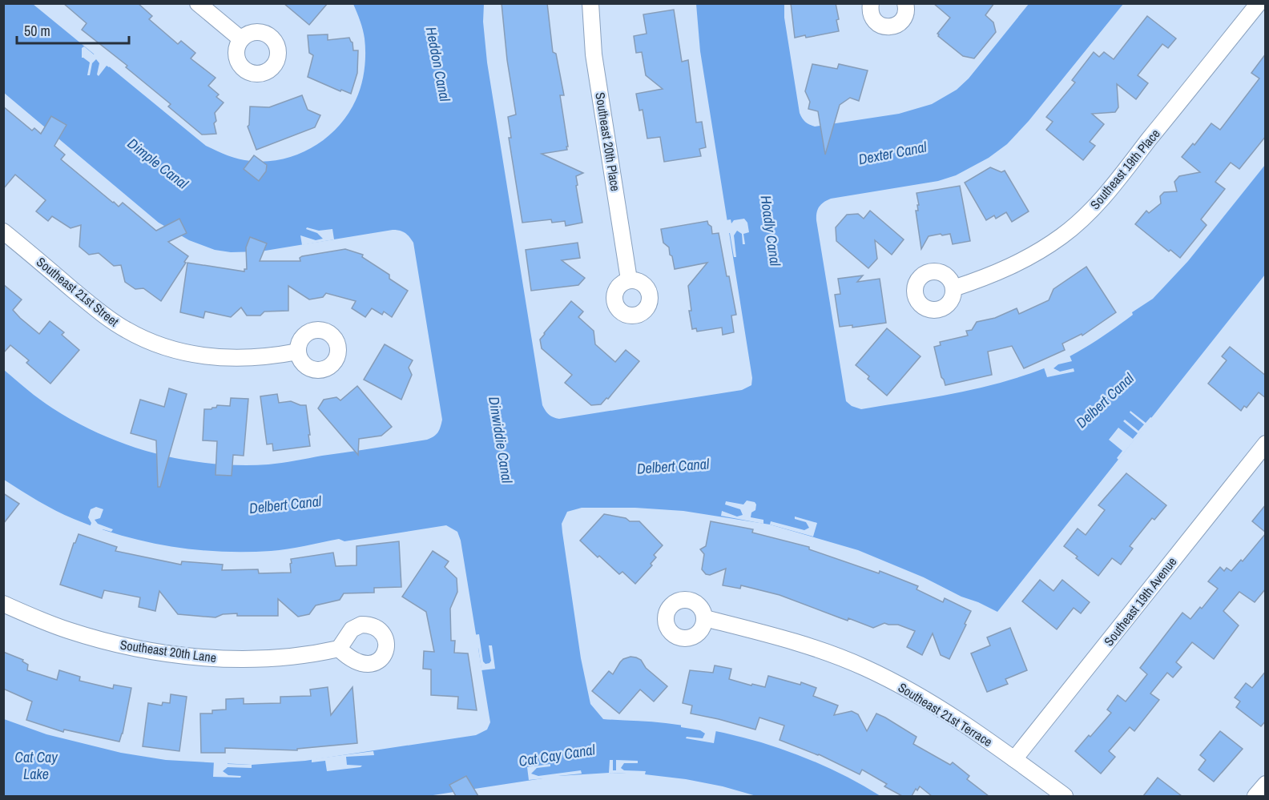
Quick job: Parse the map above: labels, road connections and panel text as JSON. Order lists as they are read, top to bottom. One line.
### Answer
{"streets":{"street":["Southeast 20th Place","Southeast 19th Place","Southeast 21st Street","Southeast 19th Avenue","Southeast 20th Lane","Southeast 21st Terrace"]},"crossings":[["Southeast 19th Avenue","Southeast 21st Terrace"]],"water":["Heddon Canal","Dexter Canal","Dimple Canal","Hoadly Canal","Delbert Canal","Dinwiddie Canal","Cat Cay Canal","Cat Cay Lake"],"scale_bar":"50 m"}
